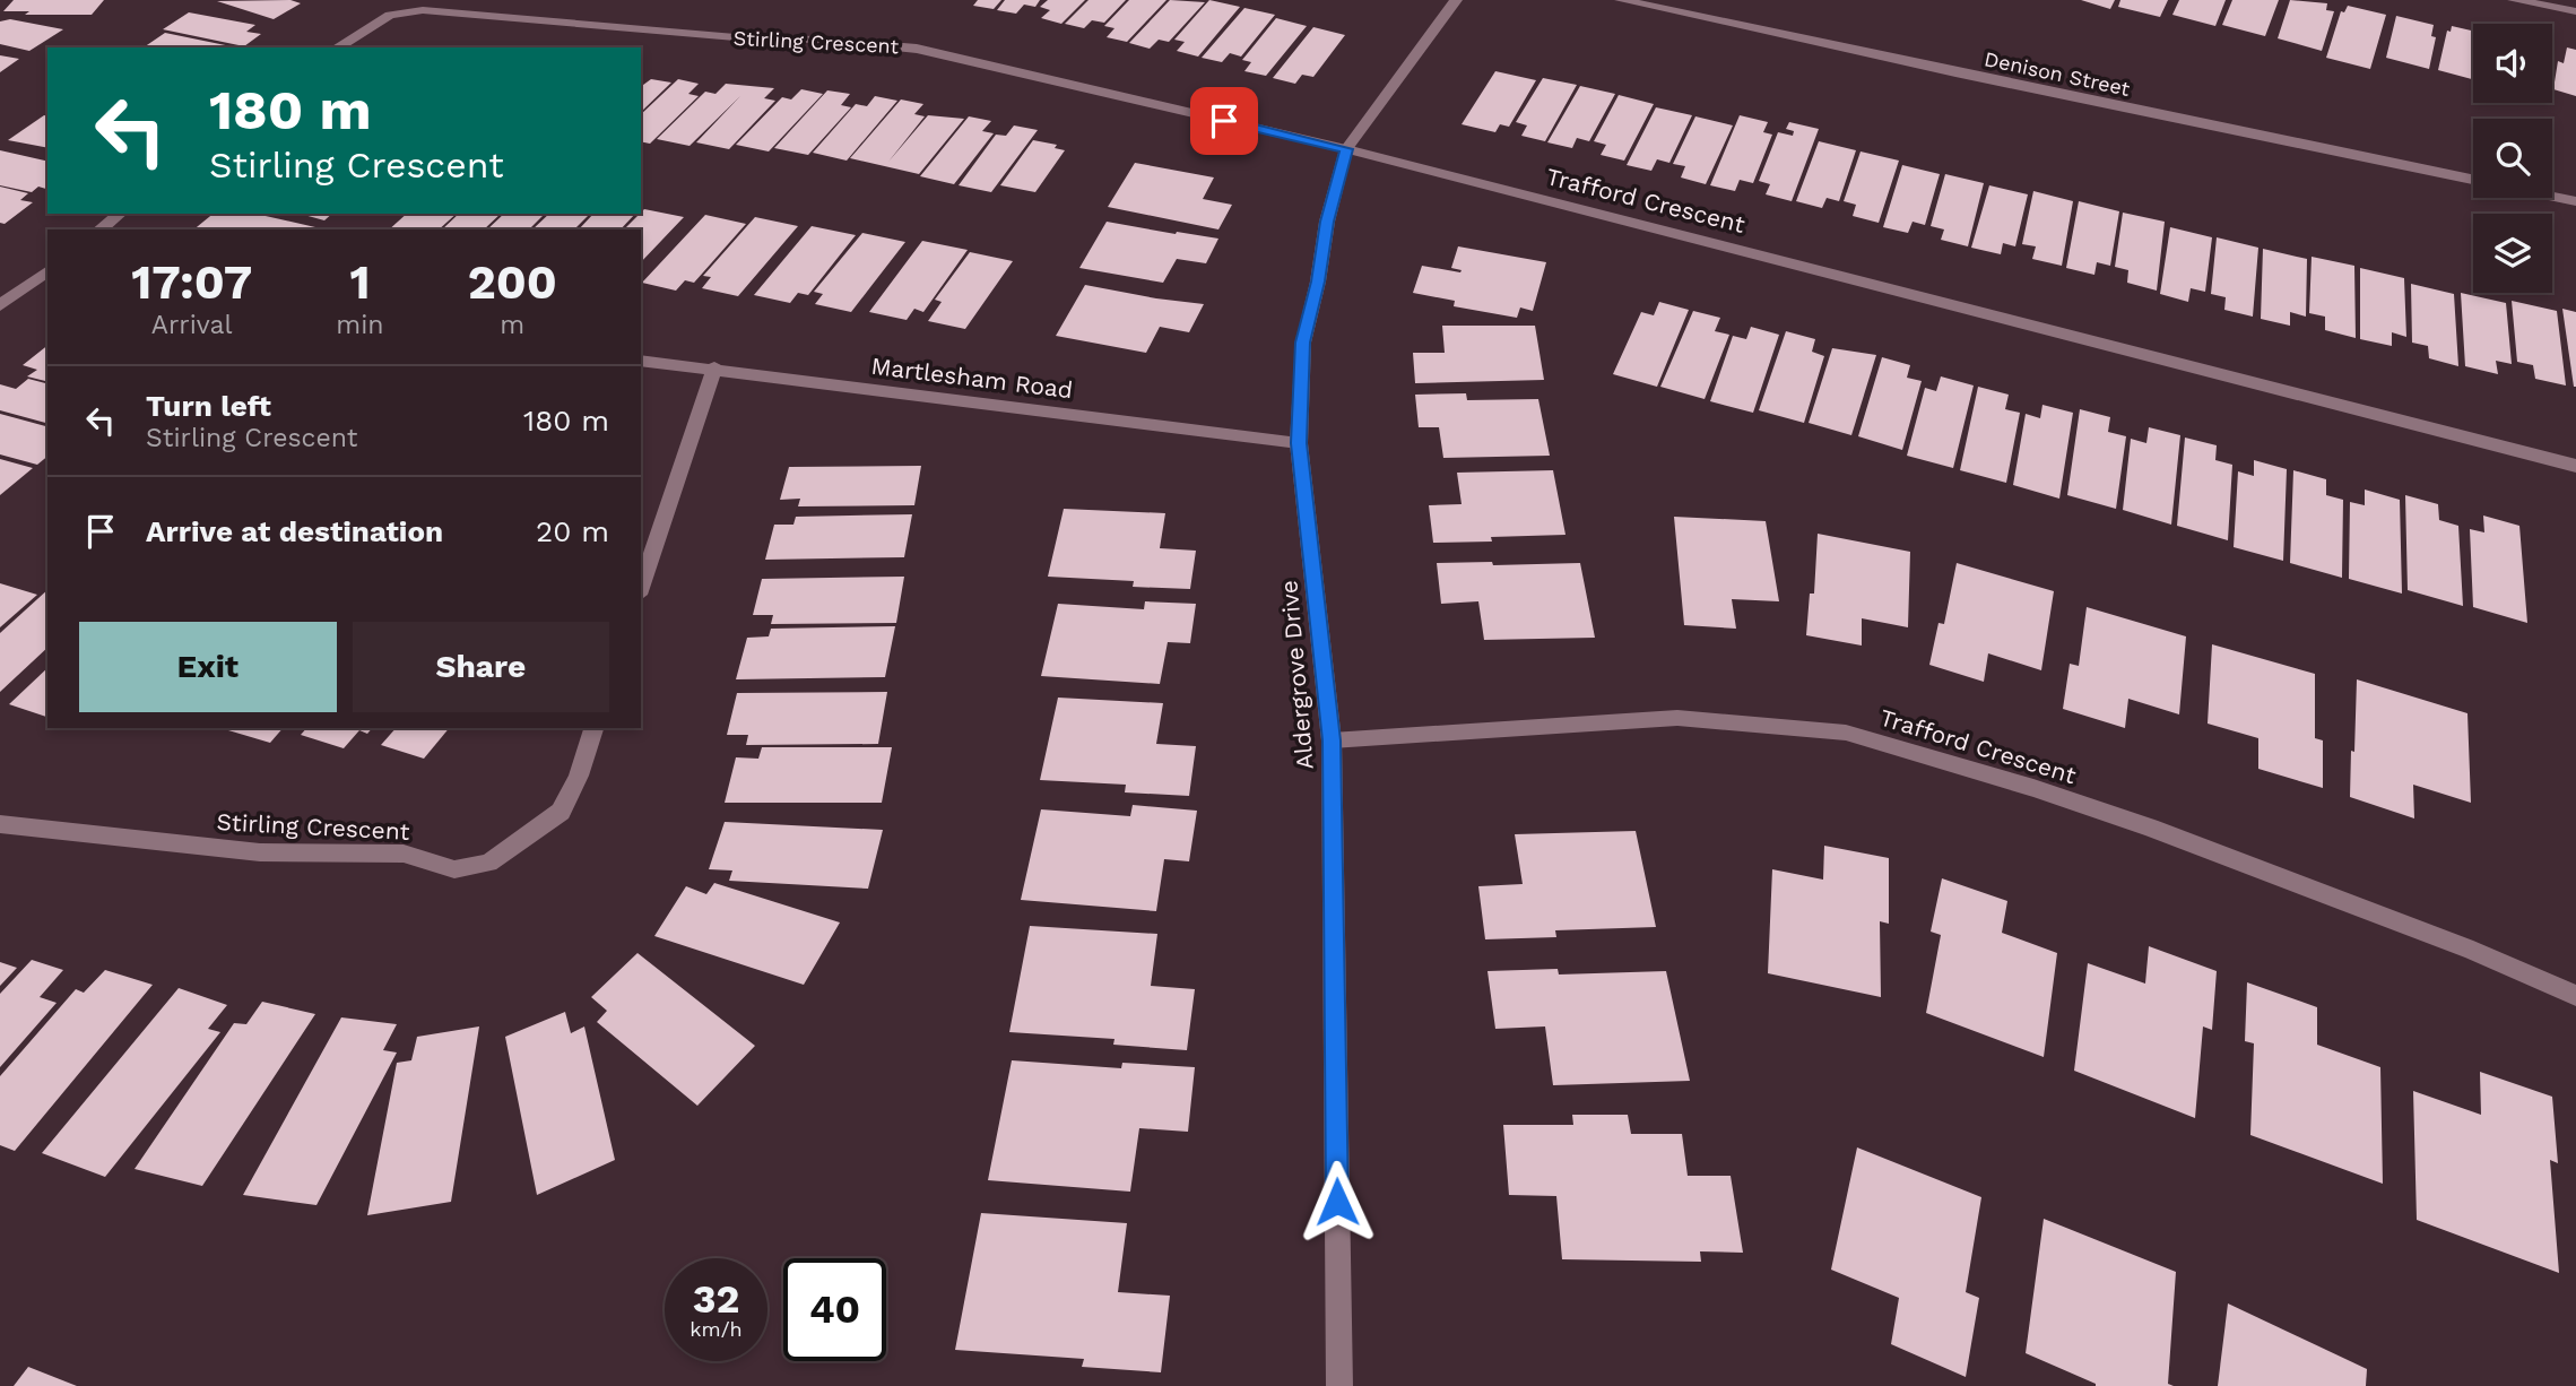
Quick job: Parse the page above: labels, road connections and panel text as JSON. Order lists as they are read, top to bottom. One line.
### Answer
{"streets":{"street":["Stirling Crescent","Denison Street","Trafford Crescent","Martlesham Road","Aldergrove Drive"]},"crossings":[["Stirling Crescent","Trafford Crescent"],["Stirling Crescent","Aldergrove Drive"],["Trafford Crescent","Aldergrove Drive"],["Martlesham Road","Aldergrove Drive"]],"page":{"turn":["180 m","Stirling Crescent"],"eta":["17:07","Arrival","1","min","200","m"],"list":[{"name":"Turn left","note":"Stirling Crescent","value":"180 m"},{"name":"Arrive at destination","value":"20 m"}],"buttons":["Exit","Share"],"speed":"32 km/h","limit":"40"}}
